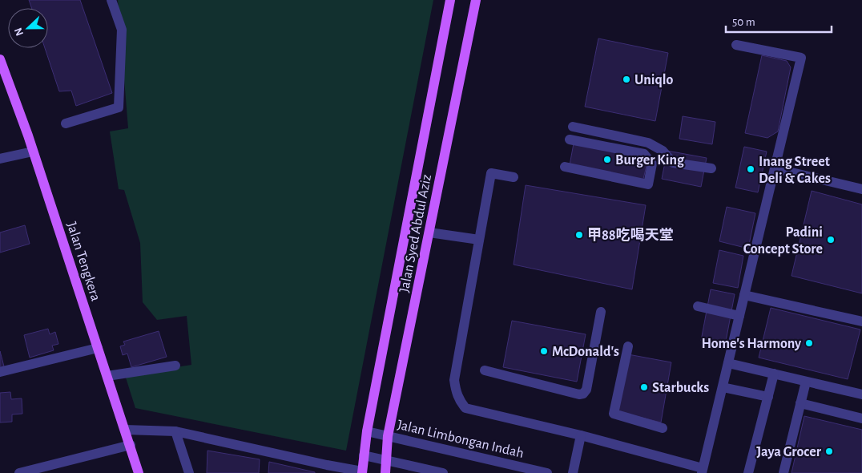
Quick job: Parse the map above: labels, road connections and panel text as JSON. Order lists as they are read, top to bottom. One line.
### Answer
{"streets":{"main road":["Jalan Syed Abdul Aziz","Jalan Tengkera"],"street":["Jalan Limbongan Indah"]},"crossings":[["Jalan Syed Abdul Aziz","Jalan Limbongan Indah"]],"places":["Uniqlo","Burger King","Inang Street Deli & Cakes","甲88吃喝天堂","Padini Concept Store","Home's Harmony","McDonald's","Starbucks","Jaya Grocer"],"scale_bar":"50 m","north":"left"}
